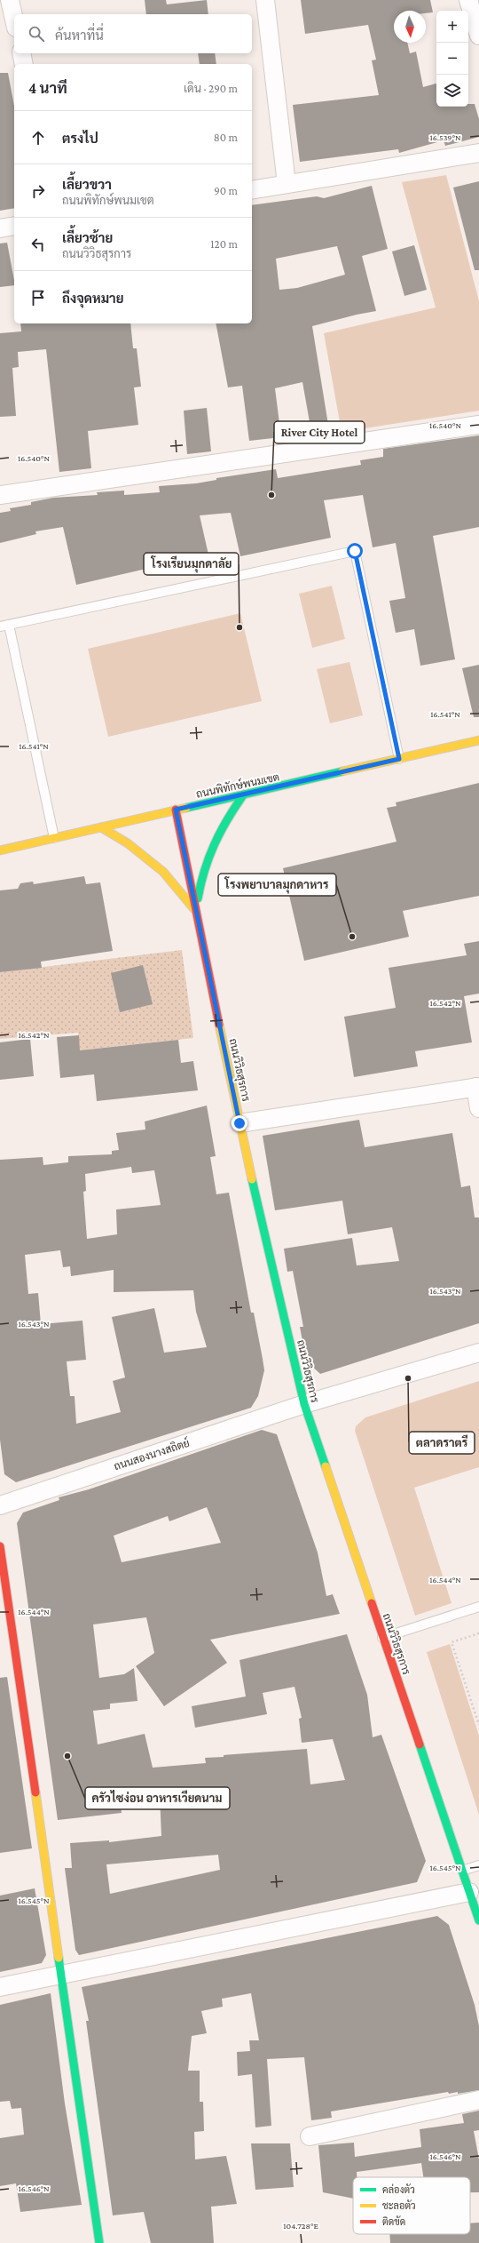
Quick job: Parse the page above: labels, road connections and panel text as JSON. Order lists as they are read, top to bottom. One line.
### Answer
{"streets":{"main road":["ถนนพิทักษ์พนมเขต","ถนนวิวิธสุรการ"],"street":["ถนนสองนางสถิตย์"]},"crossings":[["ถนนพิทักษ์พนมเขต","ถนนวิวิธสุรการ"],["ถนนวิวิธสุรการ","ถนนสองนางสถิตย์"]],"places":["River City Hotel","โรงเรียนมุกดาลัย","โรงพยาบาลมุกดาหาร","ตลาดราตรี","ครัวไซง่อน อาหารเวียดนาม"],"legend":["คล่องตัว","ชะลอตัว","ติดขัด"],"north":"bottom","page":{"map_buttons":["+","−"],"search":"ค้นหาที่นี่","heading":["4 นาที","เดิน · 290 m"],"list":[["ตรงไป","80 m"],["เลี้ยวขวา","ถนนพิทักษ์พนมเขต","90 m"],["เลี้ยวซ้าย","ถนนวิวิธสุรการ","120 m"],"ถึงจุดหมาย"]},"coordinates":["16.539°N","16.540°N","16.541°N","16.542°N","16.543°N","16.544°N","16.545°N","16.546°N","104.728°E"]}
